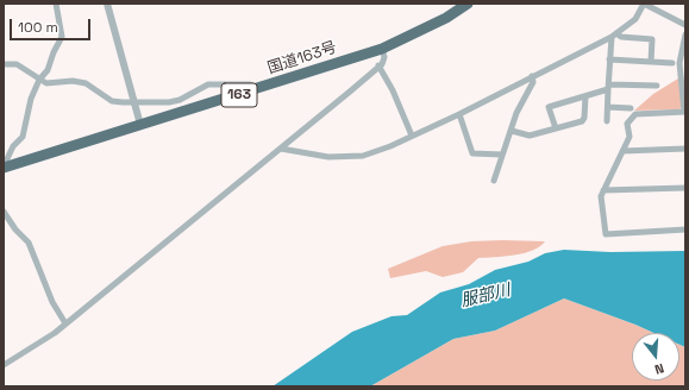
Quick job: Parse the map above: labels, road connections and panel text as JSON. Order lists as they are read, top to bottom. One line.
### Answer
{"streets":{"highway":["国道163号","163"]},"water":["服部川"],"scale_bar":"100 m","north":"bottom"}
